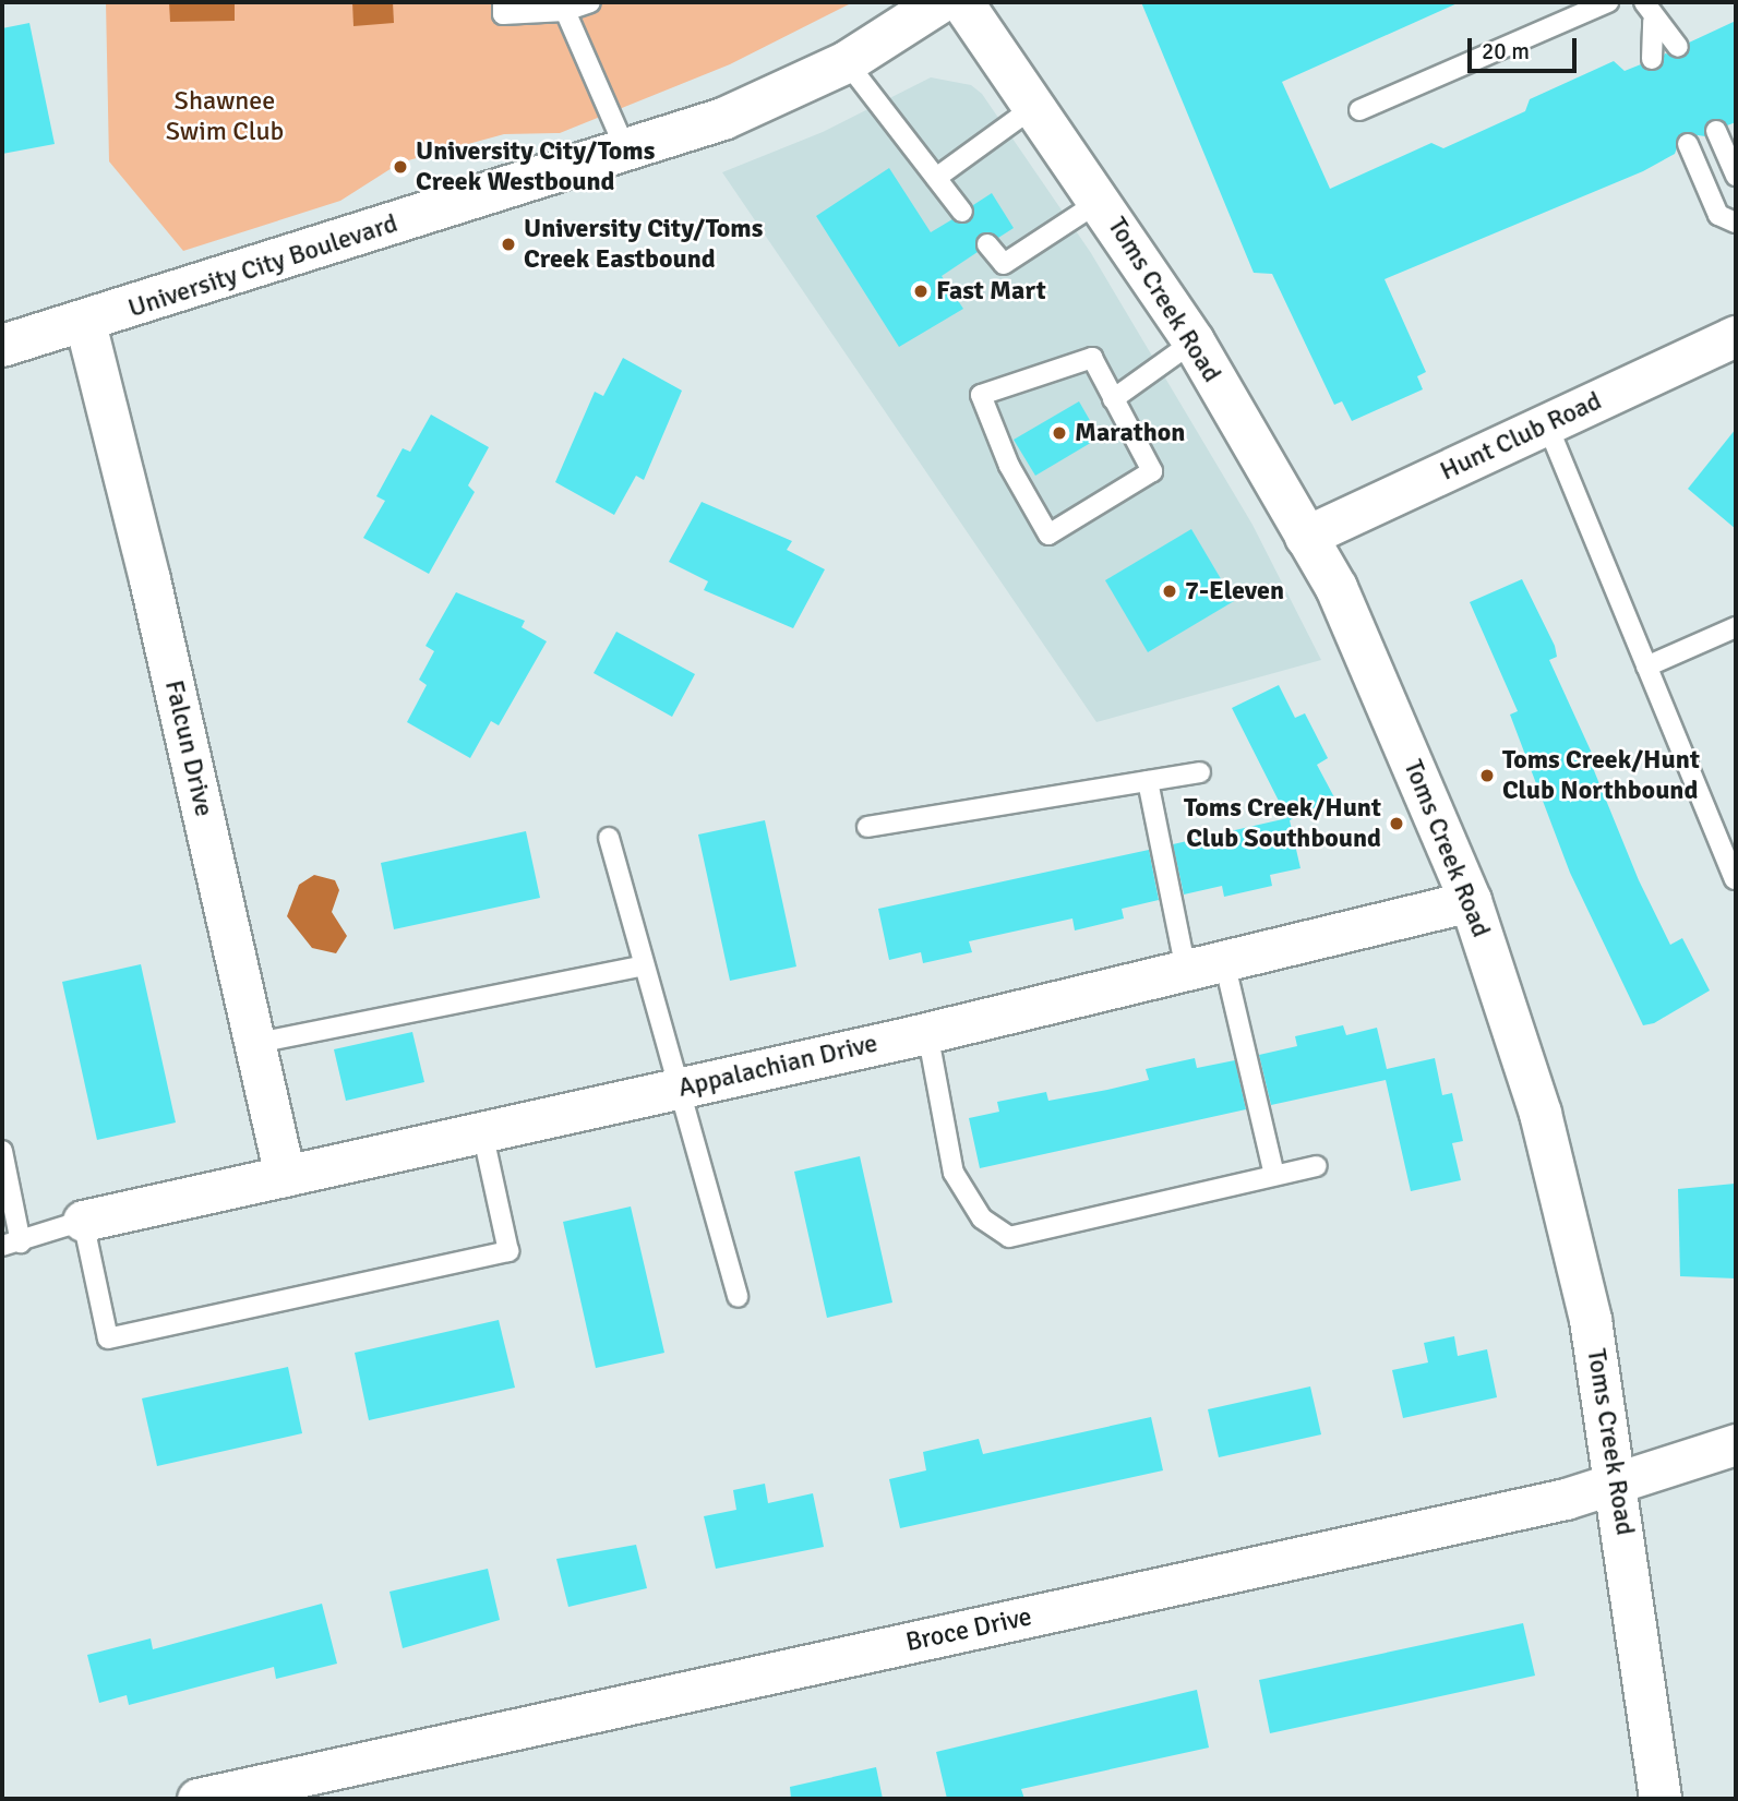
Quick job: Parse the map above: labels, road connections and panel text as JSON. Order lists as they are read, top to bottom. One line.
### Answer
{"streets":{"main road":["University City Boulevard","Toms Creek Road"],"street":["Hunt Club Road","Falcun Drive","Appalachian Drive","Broce Drive"]},"crossings":[["University City Boulevard","Falcun Drive"],["Toms Creek Road","Hunt Club Road"],["Toms Creek Road","Appalachian Drive"],["Toms Creek Road","Broce Drive"],["Falcun Drive","Appalachian Drive"]],"parks":["Shawnee Swim Club"],"places":["University City/Toms Creek Westbound","University City/Toms Creek Eastbound","Fast Mart","Marathon","7-Eleven","Toms Creek/Hunt Club Northbound","Toms Creek/Hunt Club Southbound"],"scale_bar":"20 m"}
